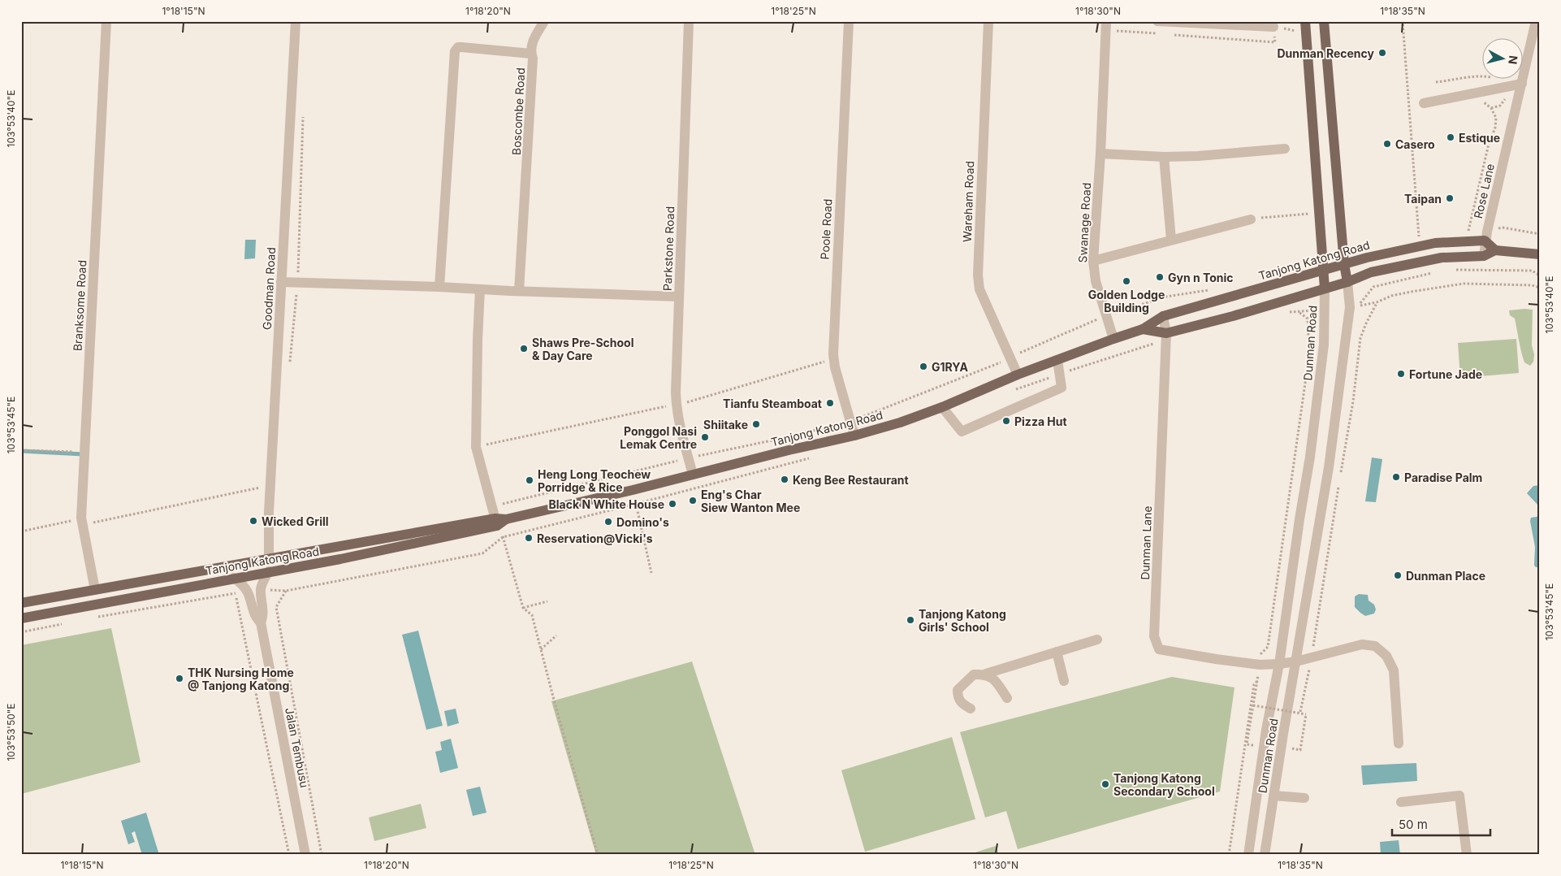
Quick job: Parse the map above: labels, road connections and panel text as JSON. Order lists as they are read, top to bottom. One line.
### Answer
{"streets":{"main road":["Tanjong Katong Road","Dunman Road"],"street":["Boscombe Road","Rose Lane","Wareham Road","Swanage Road","Poole Road","Parkstone Road","Goodman Road","Branksome Road","Dunman Lane","Jalan Tembusu"]},"crossings":[["Rose Lane","Tanjong Katong Road"],["Wareham Road","Tanjong Katong Road"],["Swanage Road","Tanjong Katong Road"],["Poole Road","Tanjong Katong Road"],["Parkstone Road","Tanjong Katong Road"],["Tanjong Katong Road","Goodman Road"],["Tanjong Katong Road","Branksome Road"],["Tanjong Katong Road","Dunman Road"],["Tanjong Katong Road","Dunman Lane"],["Dunman Road","Dunman Lane"]],"places":["Dunman Recency","Estique","Casero","Taipan","Gyn n Tonic","Golden Lodge Building","Shaws Pre-School & Day Care","G1RYA","Fortune Jade","Tianfu Steamboat","Pizza Hut","Shiitake","Ponggol Nasi Lemak Centre","Paradise Palm","Keng Bee Restaurant","Heng Long Teochew Porridge & Rice","Eng's Char Siew Wanton Mee","Black N White House","Wicked Grill","Domino's","Reservation@Vicki's","Dunman Place","Tanjong Katong Girls' School","THK Nursing Home @ Tanjong Katong","Tanjong Katong Secondary School"],"scale_bar":"50 m","north":"right","coordinates":["1°18'15\"N","1°18'20\"N","1°18'25\"N","1°18'30\"N","1°18'35\"N","103°53'40\"E","103°53'45\"E","103°53'50\"E"]}
